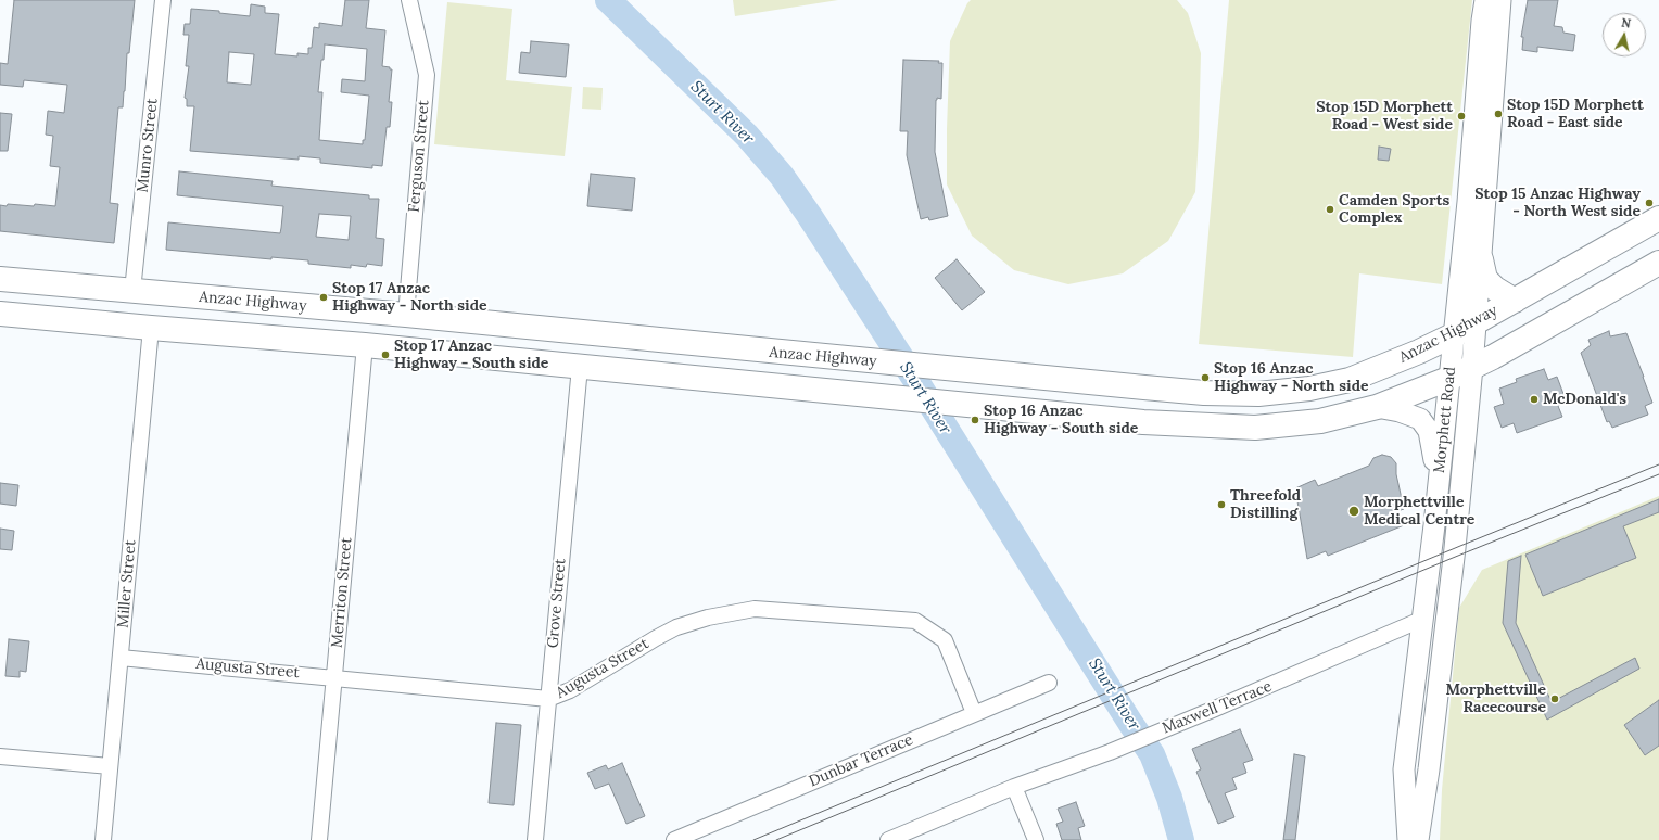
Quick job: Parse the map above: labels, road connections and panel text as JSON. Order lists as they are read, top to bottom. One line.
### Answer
{"streets":{"highway":["Anzac Highway"],"main road":["Morphett Road"],"street":["Munro Street","Ferguson Street","Miller Street","Merriton Street","Grove Street","Augusta Street","Maxwell Terrace","Dunbar Terrace"]},"crossings":[["Munro Street","Anzac Highway"],["Ferguson Street","Anzac Highway"],["Anzac Highway","Morphett Road"],["Morphett Road","Maxwell Terrace"],["Miller Street","Augusta Street"],["Merriton Street","Augusta Street"],["Grove Street","Augusta Street"],["Augusta Street","Dunbar Terrace"]],"water":["Sturt River"],"places":["Stop 15D Morphett Road - East side","Stop 15D Morphett Road - West side","Stop 15 Anzac Highway - North West side","Camden Sports Complex","Stop 17 Anzac Highway - North side","Stop 17 Anzac Highway - South side","Stop 16 Anzac Highway - North side","McDonald's","Stop 16 Anzac Highway - South side","Threefold Distilling","Morphettville Medical Centre","Morphettville Racecourse"],"north":"top"}
